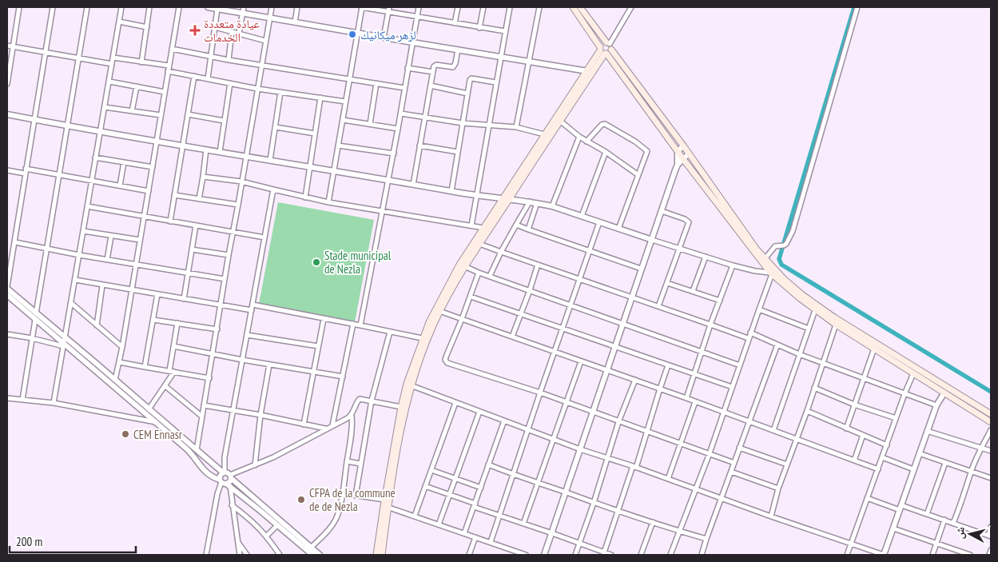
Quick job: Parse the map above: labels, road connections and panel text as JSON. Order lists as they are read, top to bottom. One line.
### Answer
{"places":{"health":["عيادة متعددة الخدمات"],"other":["لزهر ميكانيك","Stade municipal de Nezla","CEM Ennasr","CFPA de la commune de de Nezla"]},"scale_bar":"200 m","north":"left"}
